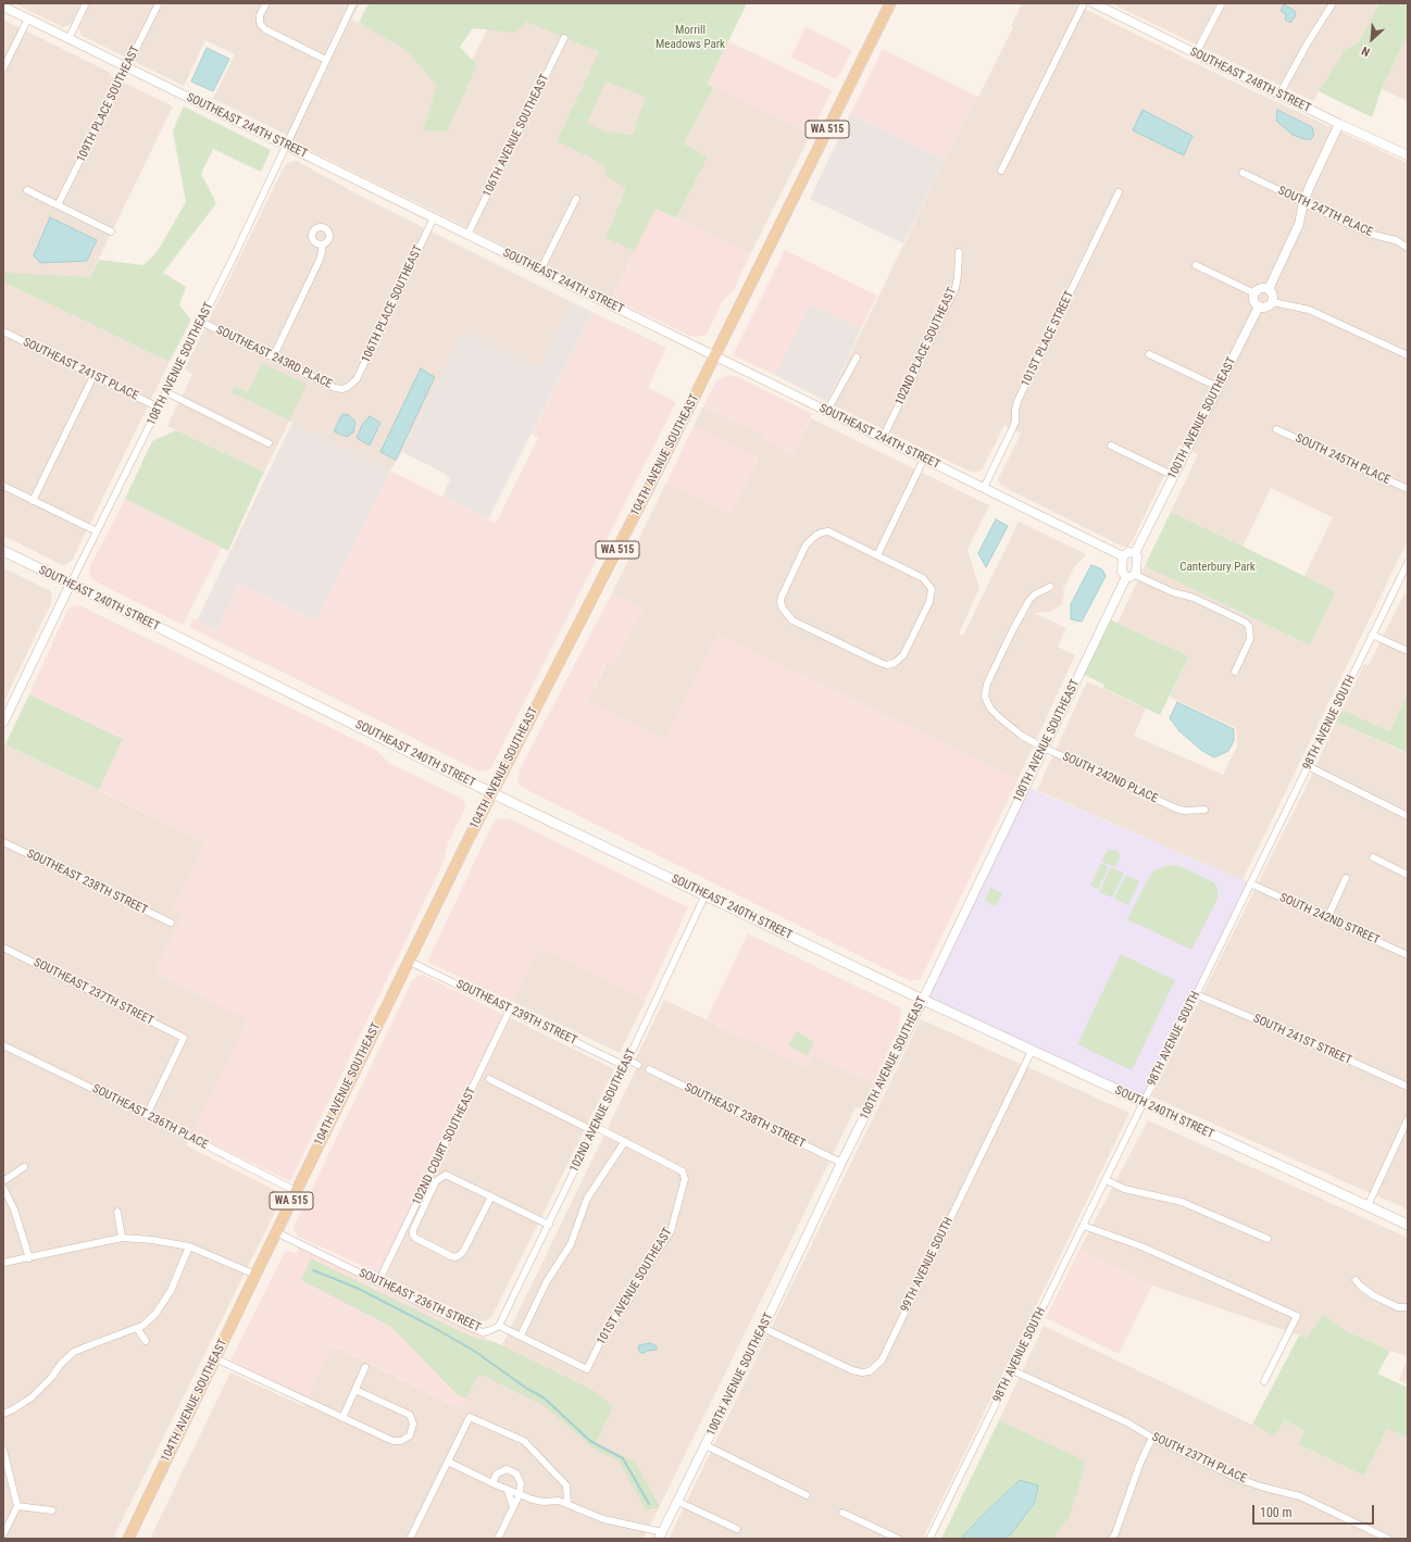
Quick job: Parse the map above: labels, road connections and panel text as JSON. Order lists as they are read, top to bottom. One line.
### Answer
{"streets":{"main road":["WA 515","104TH AVENUE SOUTHEAST","SOUTHEAST 240TH STREET","SOUTH 240TH STREET"],"street":["SOUTHEAST 248TH STREET","109TH PLACE SOUTHEAST","SOUTHEAST 244TH STREET","106TH AVENUE SOUTHEAST","SOUTH 247TH PLACE","106TH PLACE SOUTHEAST","101ST PLACE STREET","102ND PLACE SOUTHEAST","SOUTHEAST 243RD PLACE","108TH AVENUE SOUTHEAST","SOUTHEAST 241ST PLACE","100TH AVENUE SOUTHEAST","SOUTH 245TH PLACE","98TH AVENUE SOUTH","SOUTH 242ND PLACE","SOUTHEAST 238TH STREET","SOUTH 242ND STREET","SOUTHEAST 237TH STREET","SOUTHEAST 239TH STREET","SOUTH 241ST STREET","102ND AVENUE SOUTHEAST","SOUTHEAST 236TH PLACE","102ND COURT SOUTHEAST","99TH AVENUE SOUTH","101ST AVENUE SOUTHEAST","SOUTHEAST 236TH STREET","SOUTH 237TH PLACE"]},"crossings":[["109TH PLACE SOUTHEAST","SOUTHEAST 244TH STREET"],["SOUTHEAST 244TH STREET","106TH AVENUE SOUTHEAST"],["SOUTHEAST 244TH STREET","106TH PLACE SOUTHEAST"],["SOUTHEAST 244TH STREET","101ST PLACE STREET"],["SOUTHEAST 244TH STREET","102ND PLACE SOUTHEAST"],["SOUTHEAST 244TH STREET","108TH AVENUE SOUTHEAST"],["SOUTHEAST 244TH STREET","100TH AVENUE SOUTHEAST"],["SOUTHEAST 244TH STREET","104TH AVENUE SOUTHEAST"],["106TH PLACE SOUTHEAST","SOUTHEAST 243RD PLACE"],["SOUTHEAST 243RD PLACE","108TH AVENUE SOUTHEAST"],["108TH AVENUE SOUTHEAST","SOUTHEAST 241ST PLACE"],["108TH AVENUE SOUTHEAST","SOUTHEAST 240TH STREET"],["100TH AVENUE SOUTHEAST","SOUTHEAST 240TH STREET"],["100TH AVENUE SOUTHEAST","SOUTH 242ND PLACE"],["100TH AVENUE SOUTHEAST","SOUTHEAST 238TH STREET"],["100TH AVENUE SOUTHEAST","SOUTH 240TH STREET"],["100TH AVENUE SOUTHEAST","99TH AVENUE SOUTH"],["104TH AVENUE SOUTHEAST","SOUTHEAST 240TH STREET"],["104TH AVENUE SOUTHEAST","SOUTHEAST 239TH STREET"],["104TH AVENUE SOUTHEAST","SOUTHEAST 236TH PLACE"],["104TH AVENUE SOUTHEAST","SOUTHEAST 236TH STREET"],["SOUTHEAST 240TH STREET","102ND AVENUE SOUTHEAST"],["SOUTHEAST 240TH STREET","SOUTH 240TH STREET"],["98TH AVENUE SOUTH","SOUTH 242ND STREET"],["98TH AVENUE SOUTH","SOUTH 241ST STREET"],["98TH AVENUE SOUTH","SOUTH 240TH STREET"],["98TH AVENUE SOUTH","SOUTH 237TH PLACE"],["SOUTHEAST 237TH STREET","SOUTHEAST 236TH PLACE"],["SOUTHEAST 239TH STREET","102ND AVENUE SOUTHEAST"],["SOUTHEAST 239TH STREET","102ND COURT SOUTHEAST"],["102ND AVENUE SOUTHEAST","101ST AVENUE SOUTHEAST"],["102ND AVENUE SOUTHEAST","SOUTHEAST 236TH STREET"],["SOUTH 240TH STREET","99TH AVENUE SOUTH"],["102ND COURT SOUTHEAST","SOUTHEAST 236TH STREET"],["101ST AVENUE SOUTHEAST","SOUTHEAST 236TH STREET"]],"parks":["Morrill Meadows Park","Canterbury Park"],"scale_bar":"100 m","north":"bottom left"}
